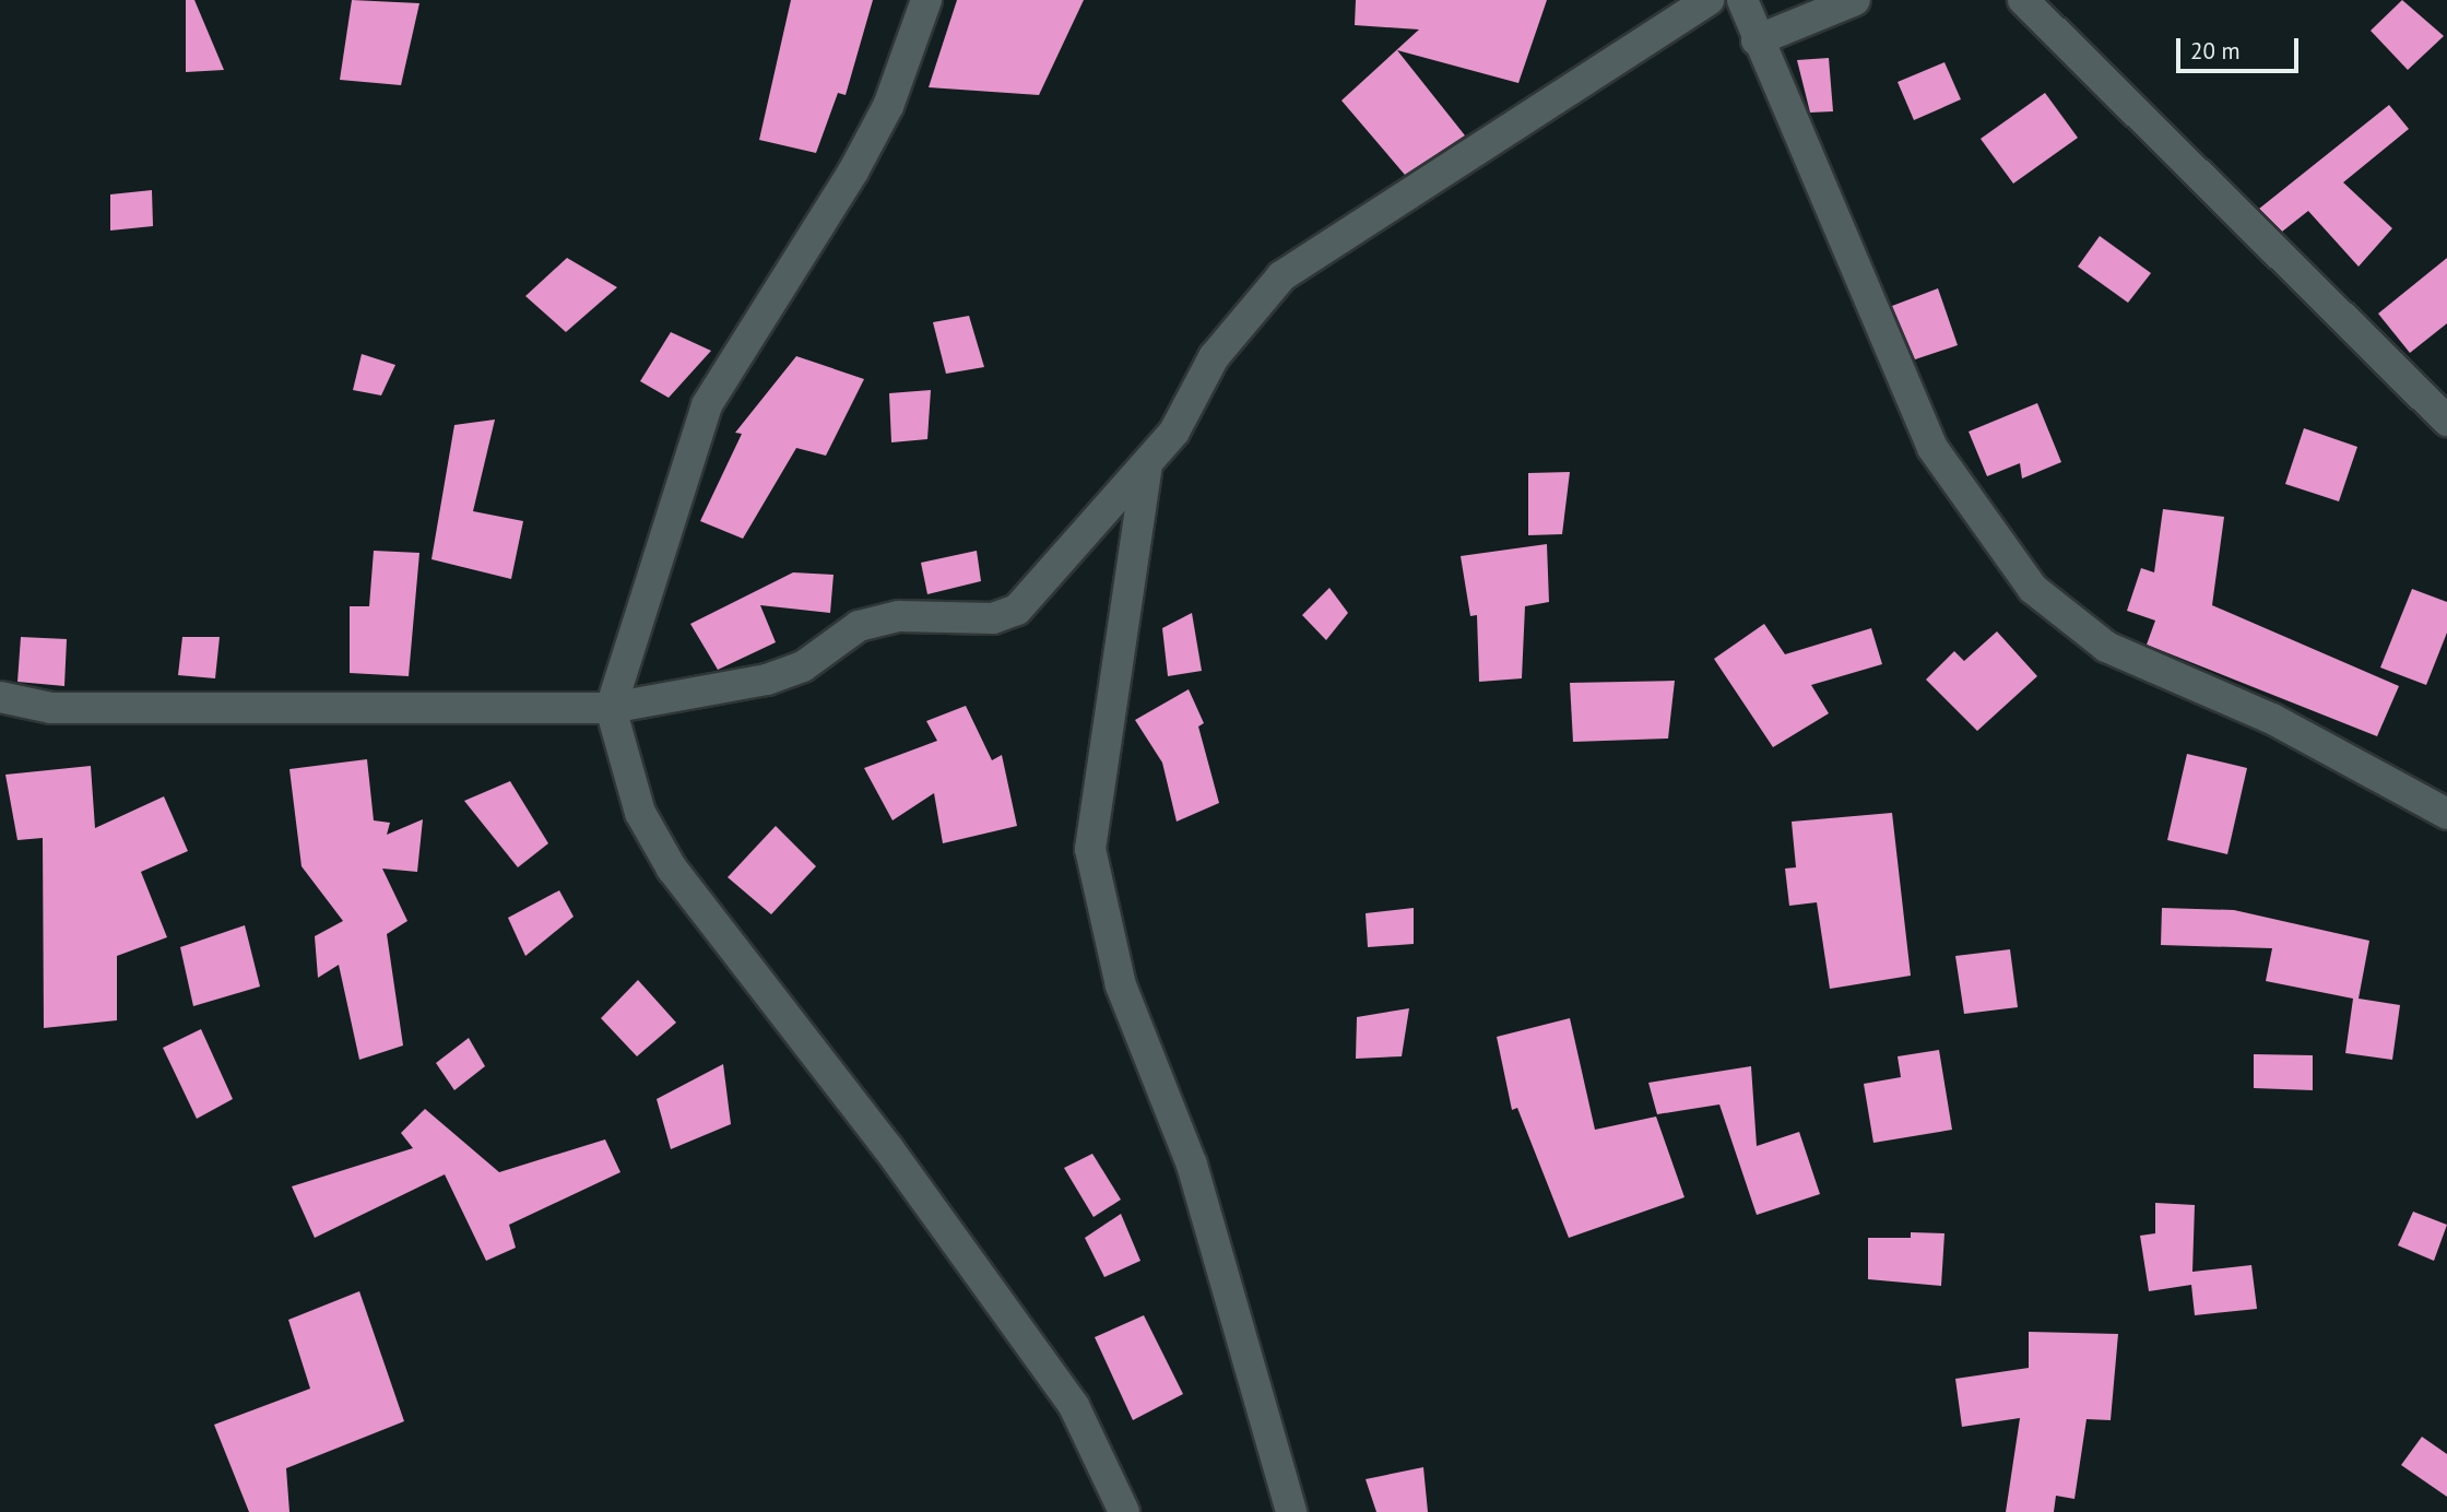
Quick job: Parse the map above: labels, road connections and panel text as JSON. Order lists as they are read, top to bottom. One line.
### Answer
{"scale_bar":"20 m"}
